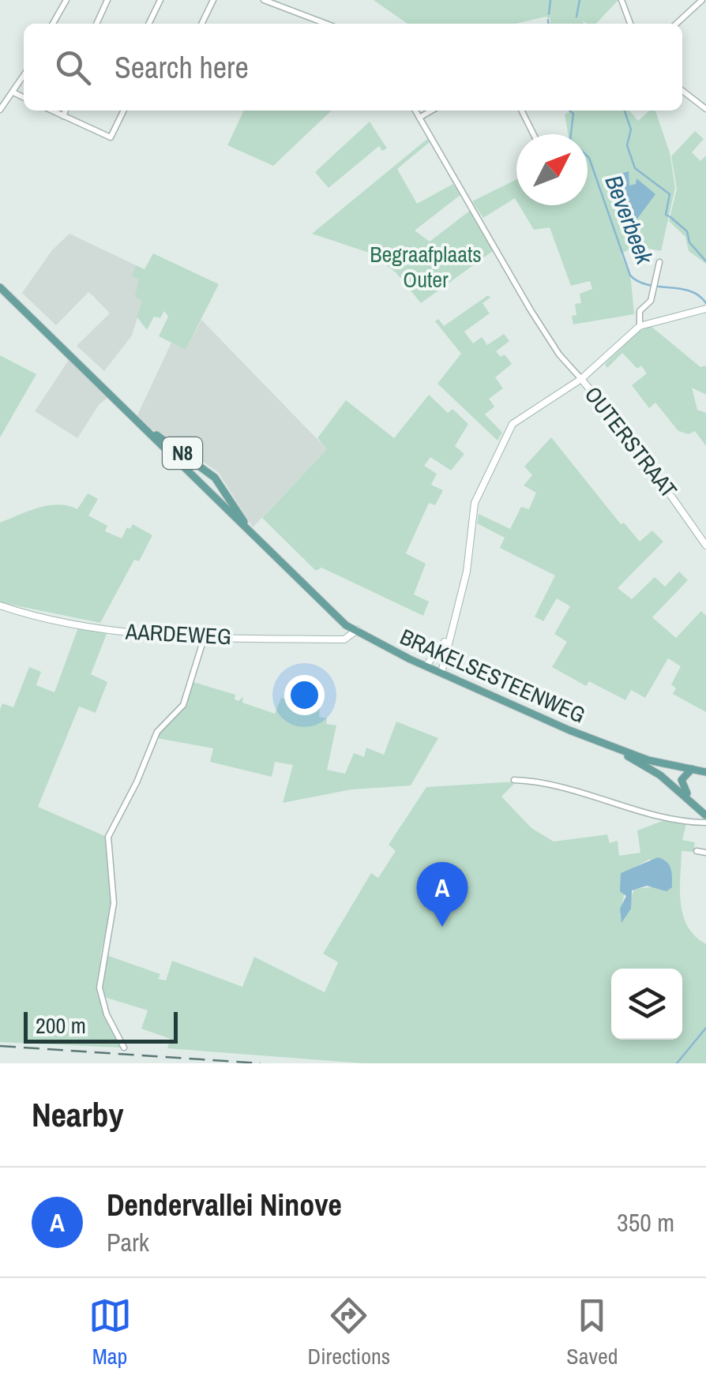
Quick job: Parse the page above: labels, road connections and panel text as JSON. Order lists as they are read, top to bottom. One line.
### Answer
{"streets":{"main road":["N8","BRAKELSESTEENWEG"],"street":["OUTERSTRAAT","AARDEWEG"]},"crossings":[["N8","BRAKELSESTEENWEG"],["AARDEWEG","BRAKELSESTEENWEG"]],"water":["Beverbeek"],"parks":["Begraafplaats Outer"],"scale_bar":"200 m","north":"top right","page":{"search":"Search here","pins":"A","scale":"200 m","heading":"Nearby","list":[{"mark":"A","name":"Dendervallei Ninove","note":"Park","value":"350 m"}],"nav":["Map","Directions","Saved"]}}
